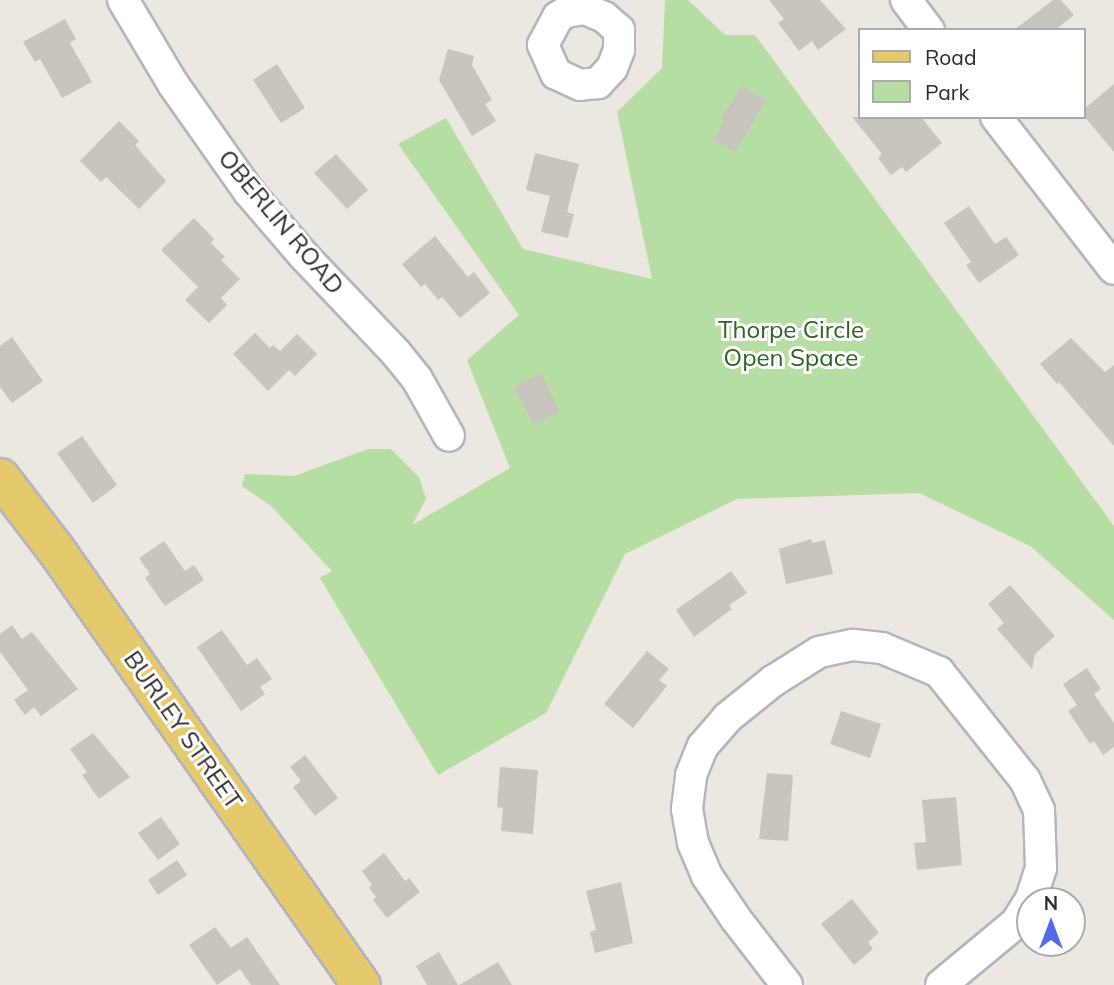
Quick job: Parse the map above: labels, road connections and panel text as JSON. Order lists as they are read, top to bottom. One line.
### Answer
{"streets":{"main road":["BURLEY STREET"],"street":["OBERLIN ROAD"]},"parks":["Thorpe Circle Open Space"],"legend":["Road","Park"],"north":"top"}
